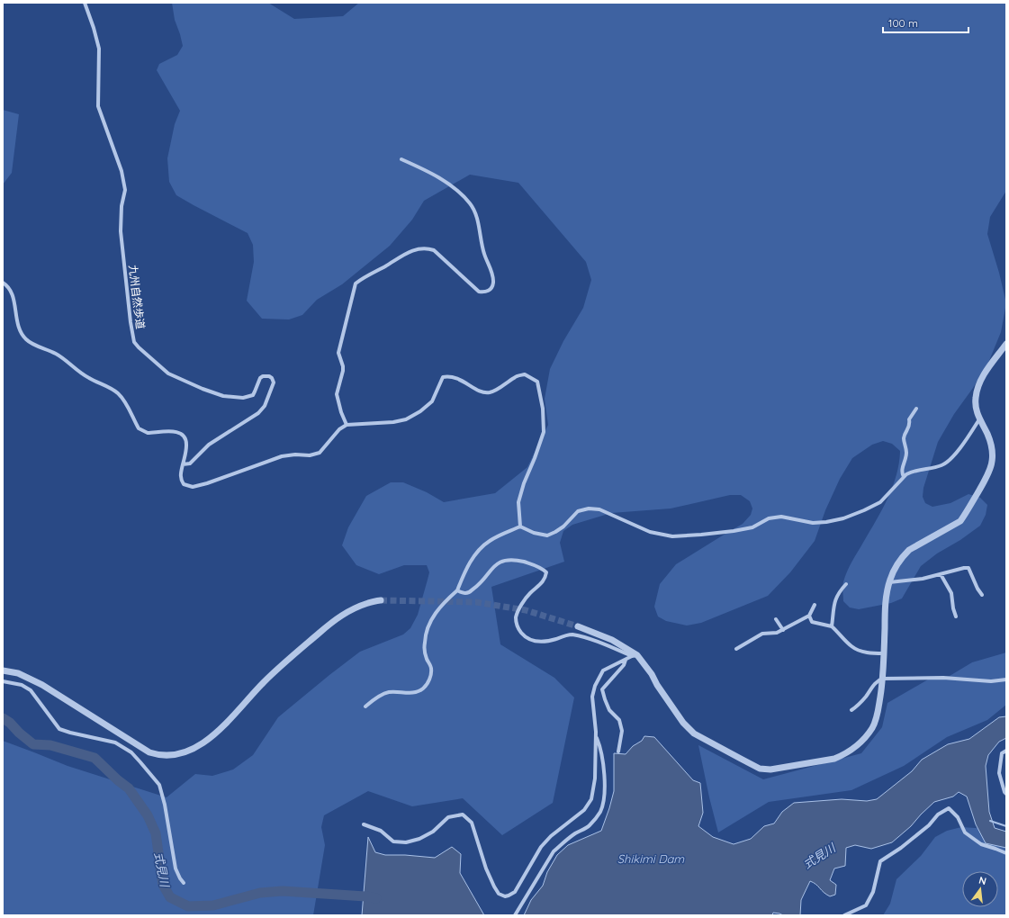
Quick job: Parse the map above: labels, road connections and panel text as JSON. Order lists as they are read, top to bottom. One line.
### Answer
{"streets":{"street":["九州自然歩道"]},"water":["式見川","Shikimi Dam"],"scale_bar":"100 m","north":"top"}
